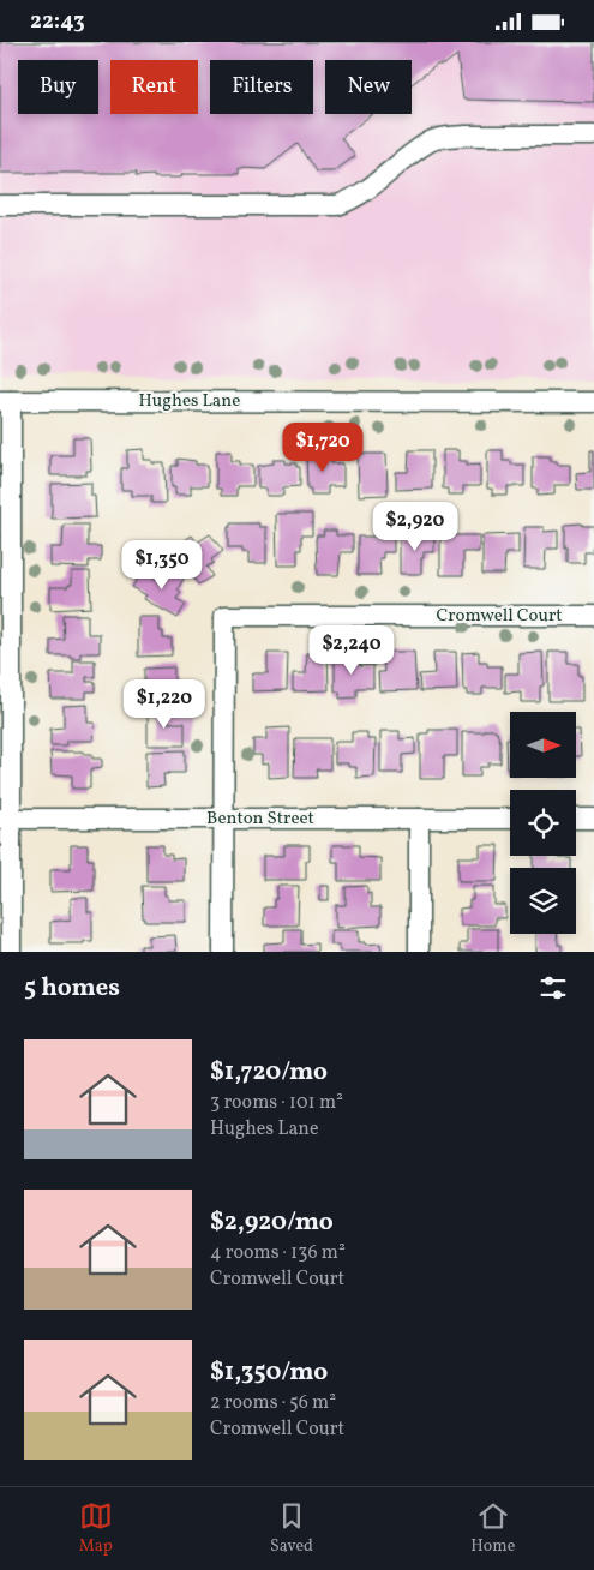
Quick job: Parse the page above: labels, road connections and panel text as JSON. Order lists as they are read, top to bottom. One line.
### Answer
{"streets":{"street":["Hughes Lane","Cromwell Court","Benton Street"]},"crossings":[["Cromwell Court","Benton Street"]],"north":"right","page":{"status":"22:43","chip":["Buy","Rent","Filters","New"],"price":["$1,720","$2,920","$1,350","$2,240","$1,220"],"heading":"5 homes","list":[{"name":"$1,720/mo","note":"3 rooms · 101 m² · Hughes Lane"},{"name":"$2,920/mo","note":"4 rooms · 136 m² · Cromwell Court"},{"name":"$1,350/mo","note":"2 rooms · 56 m² · Cromwell Court"}],"tabs":["Map","Saved","Home"]}}
